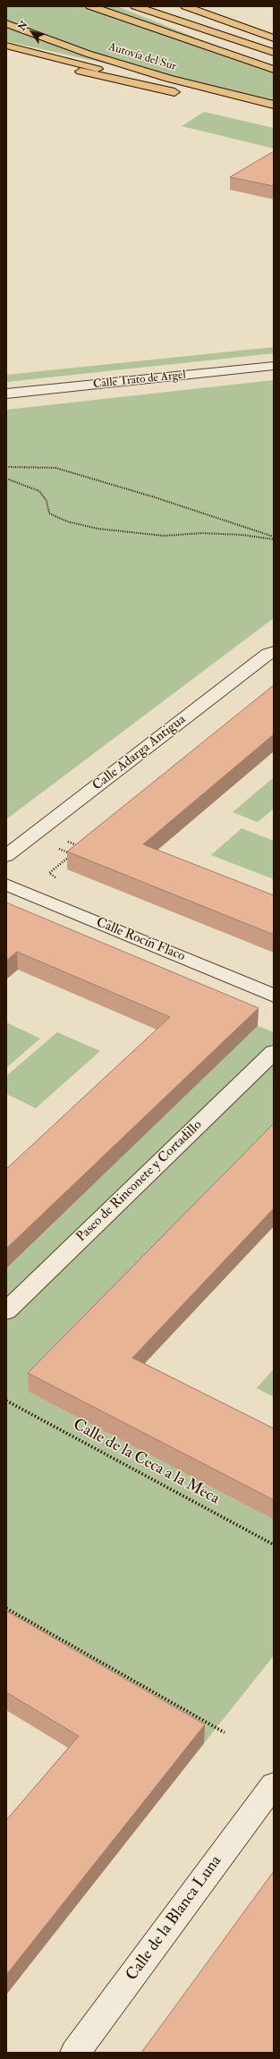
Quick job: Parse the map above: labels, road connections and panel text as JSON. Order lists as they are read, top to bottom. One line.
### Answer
{"streets":{"highway":["Autovía del Sur"],"street":["Calle Trato de Argel","Calle Adarga Antigua","Calle Rocín Flaco","Paseo de Rinconete y Cortadillo","Calle de la Blanca Luna"],"path":["Calle de la Ceca a la Meca"]},"north":"top left"}
